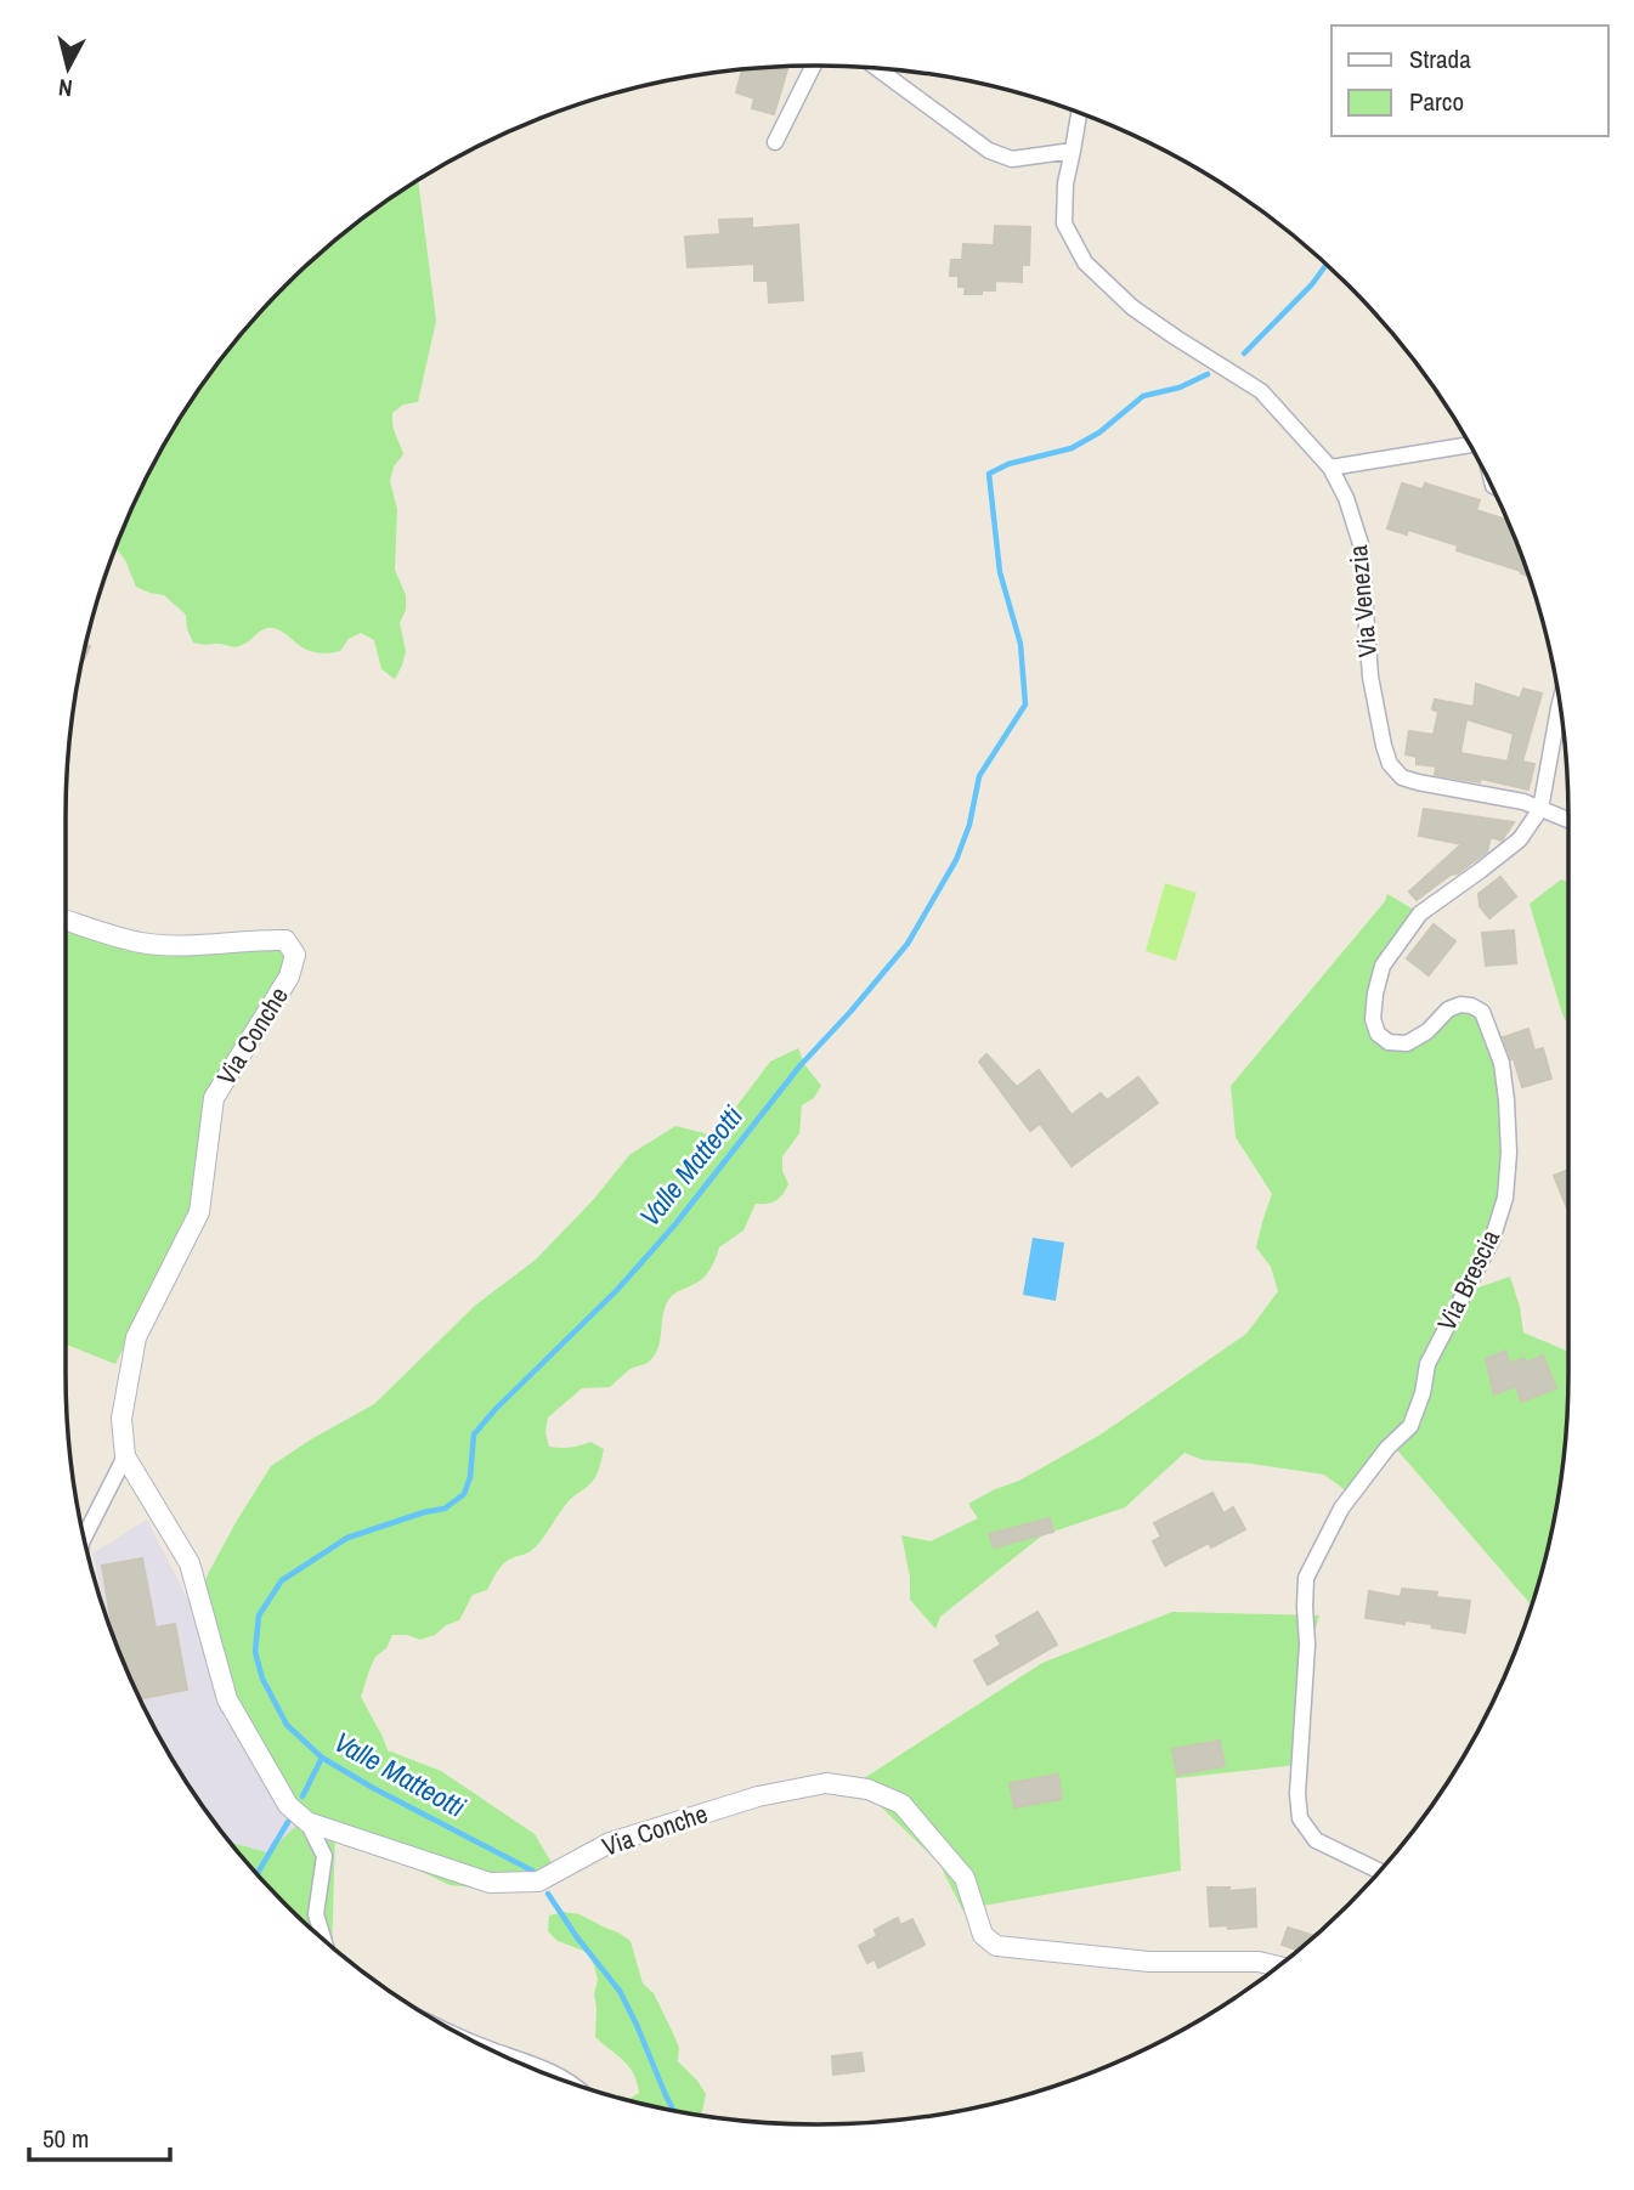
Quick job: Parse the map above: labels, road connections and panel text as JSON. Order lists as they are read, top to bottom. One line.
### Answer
{"streets":{"street":["Via Venezia","Via Conche","Via Brescia"]},"crossings":[["Via Venezia","Via Brescia"]],"water":["Valle Matteotti"],"legend":["Strada","Parco"],"scale_bar":"50 m","north":"bottom"}
